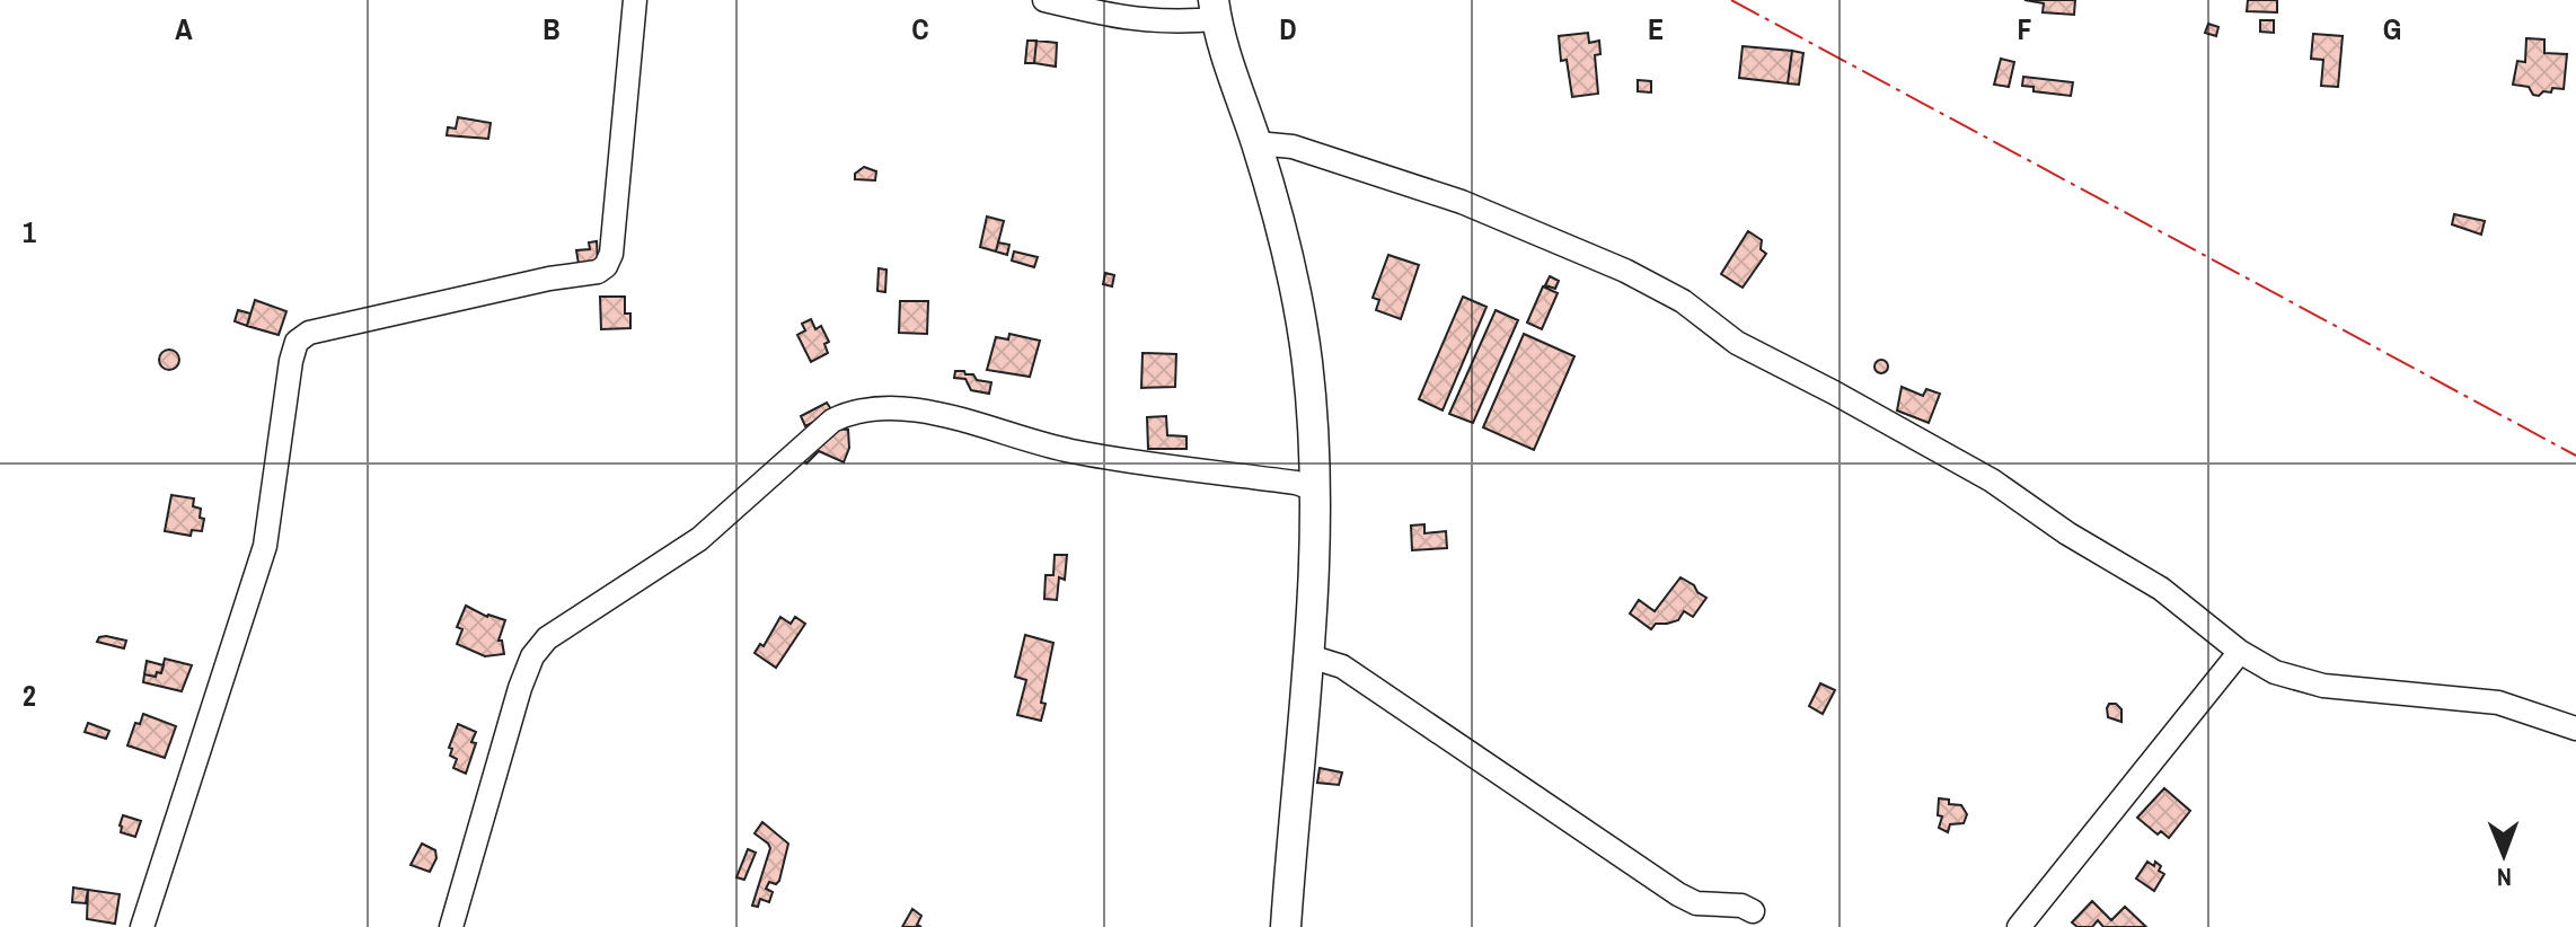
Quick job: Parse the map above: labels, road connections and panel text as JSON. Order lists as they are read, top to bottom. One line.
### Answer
{"north":"bottom","grid":{"columns":["A","B","C","D","E","F","G"],"rows":["1","2"]}}
